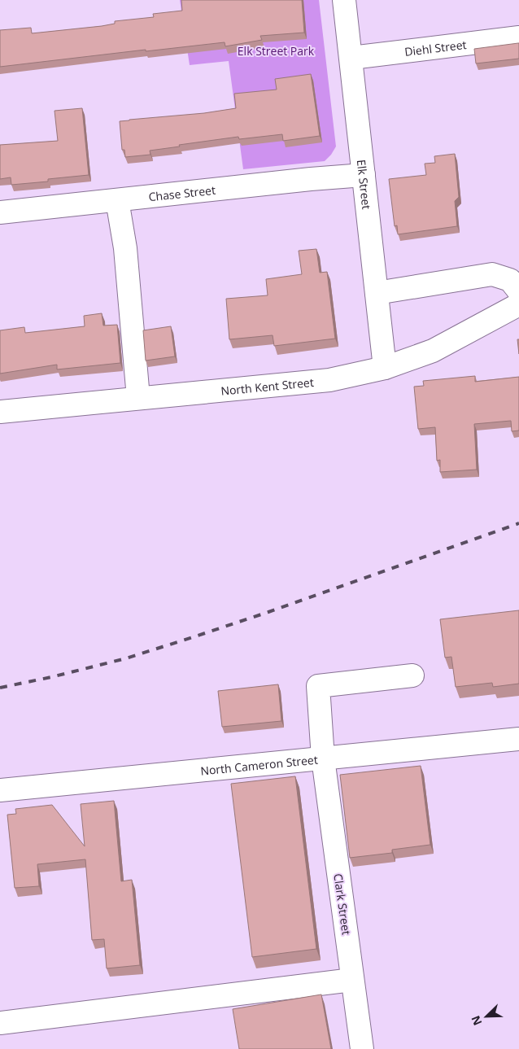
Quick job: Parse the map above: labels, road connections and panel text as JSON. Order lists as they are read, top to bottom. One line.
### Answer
{"streets":{"street":["Diehl Street","Elk Street","Chase Street","North Kent Street","North Cameron Street","Clark Street"]},"crossings":[["Diehl Street","Elk Street"],["Elk Street","Chase Street"],["Elk Street","North Kent Street"],["North Cameron Street","Clark Street"]],"parks":["Elk Street Park"],"north":"bottom left"}
